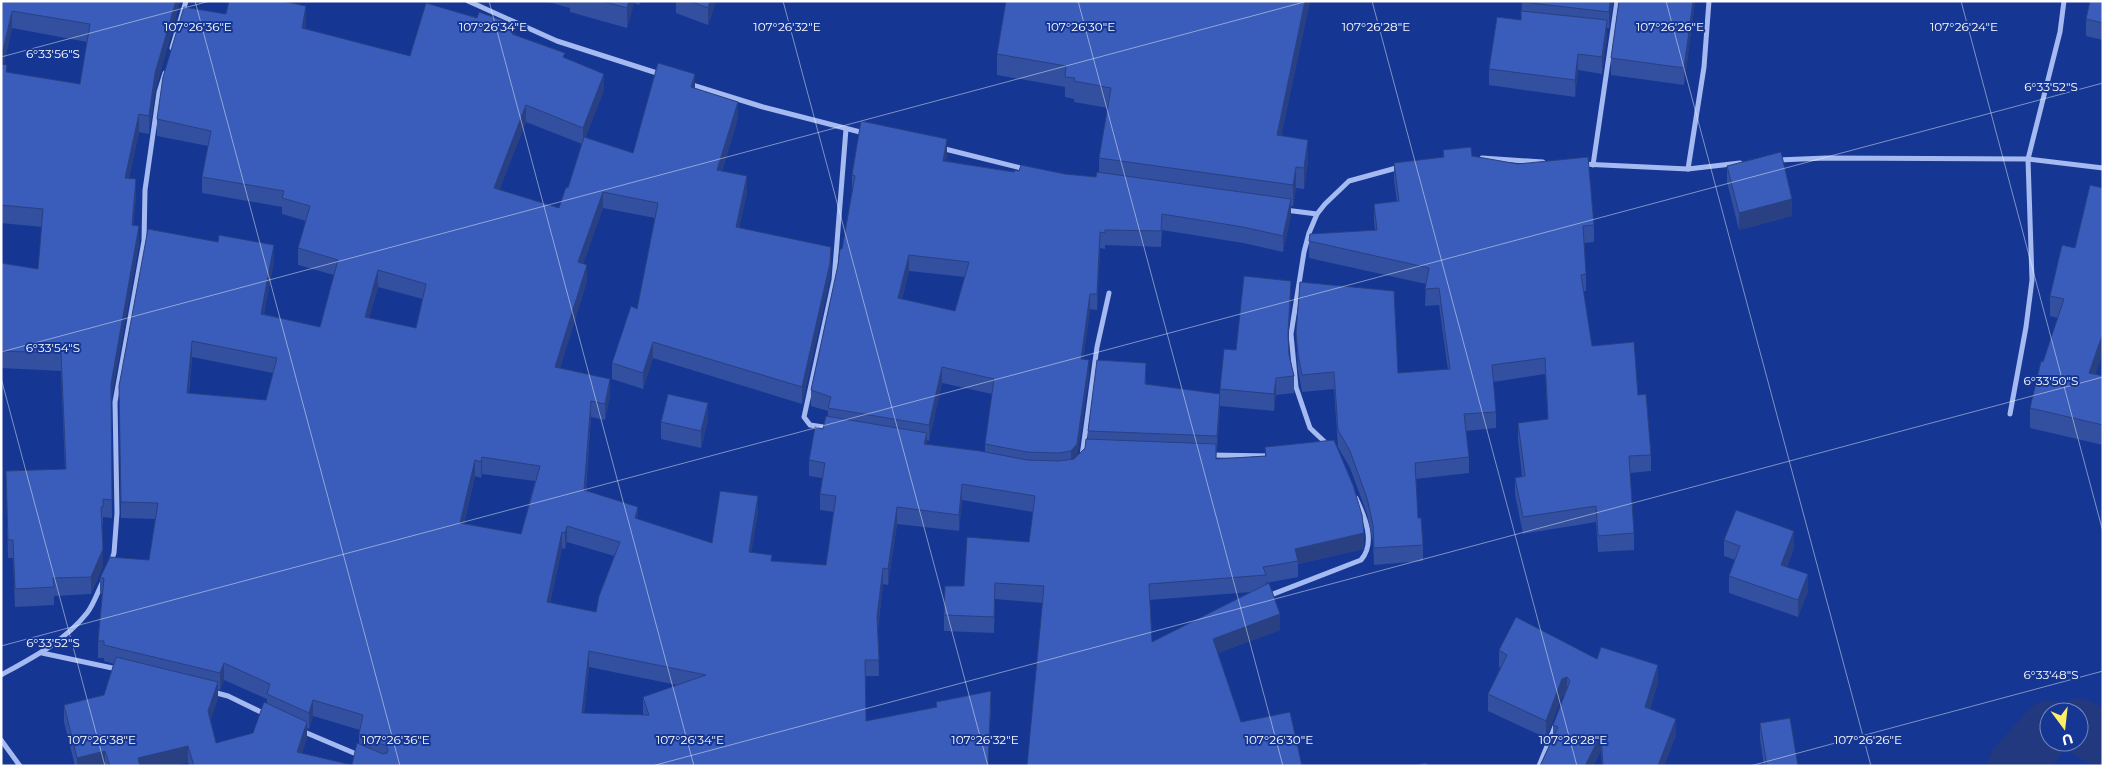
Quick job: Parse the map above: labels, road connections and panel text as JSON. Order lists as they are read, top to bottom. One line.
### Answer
{"north":"bottom","coordinates":["107°26'36\"E","107°26'34\"E","107°26'32\"E","107°26'30\"E","107°26'28\"E","107°26'26\"E","107°26'24\"E","6°33'56\"S","6°33'52\"S","6°33'54\"S","6°33'50\"S","6°33'48\"S","107°26'38\"E"]}
